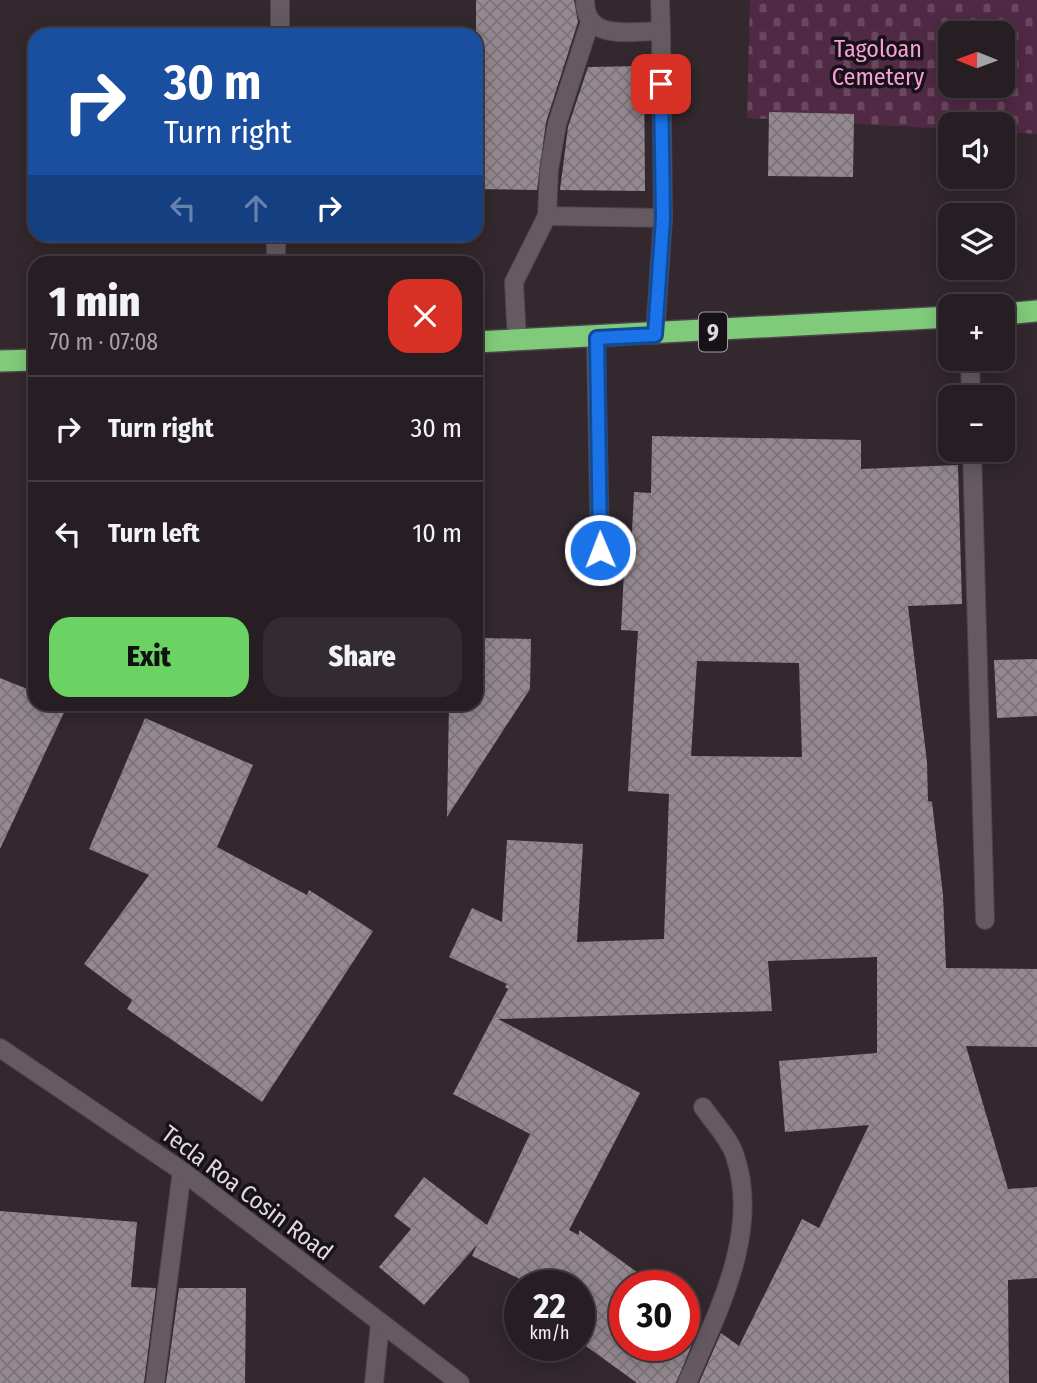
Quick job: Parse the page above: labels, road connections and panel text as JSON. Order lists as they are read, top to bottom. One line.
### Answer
{"streets":{"highway":["9"],"street":["Tecla Roa Cosin Road"]},"parks":["Tagoloan Cemetery"],"north":"left","page":{"map_buttons":["+","−"],"turn":["30 m","Turn right"],"heading":["1 min","70 m · 07:08"],"list":[{"name":"Turn right","value":"30 m"},{"name":"Turn left","value":"10 m"}],"buttons":["Exit","Share"],"speed":"22 km/h","limit":"30"}}
